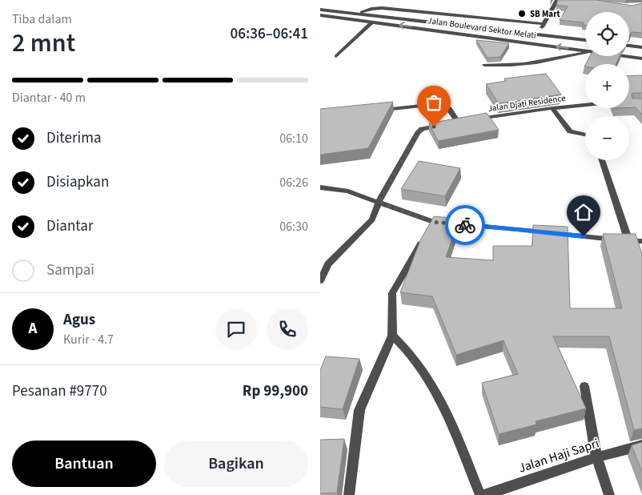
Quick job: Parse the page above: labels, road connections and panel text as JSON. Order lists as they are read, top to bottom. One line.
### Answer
{"streets":{"street":["Jalan Boulevard Sektor Melati","Jalan Djati Residence","Jalan Haji Sapri"]},"places":["SB Mart"],"page":{"heading":["2 mnt","Tiba dalam","06:36–06:41"],"panel":["Agus","Kurir · 4.7","Pesanan #9770","Rp 99,900"],"map_buttons":["+","−"],"bar":"Diantar · 40 m","list":[["Diterima","06:10"],["Disiapkan","06:26"],["Diantar","06:30"],"Sampai"],"round":"A","buttons":["Bantuan","Bagikan"]}}
